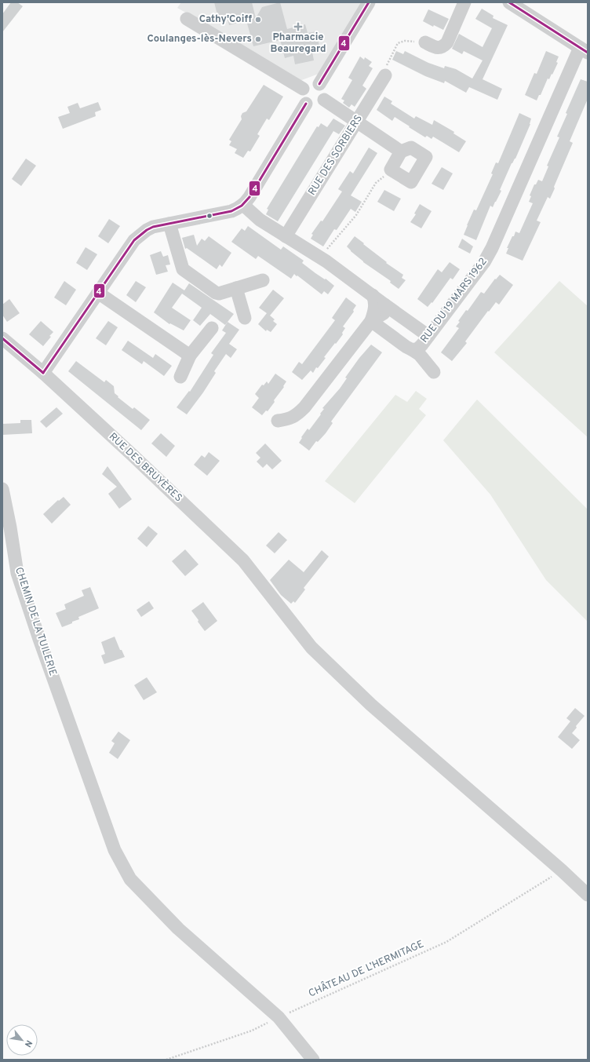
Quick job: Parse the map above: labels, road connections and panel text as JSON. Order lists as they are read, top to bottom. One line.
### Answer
{"streets":{"street":["RUE DES SORBIERS","RUE DU 19 MARS 1962","RUE DES BRUYÈRES","CHEMIN DE LA TUILERIE"],"path":["CHÂTEAU DE L’HERMITAGE"]},"crossings":[["RUE DES BRUYÈRES","CHÂTEAU DE L’HERMITAGE"],["CHEMIN DE LA TUILERIE","CHÂTEAU DE L’HERMITAGE"]],"places":{"other":["Cathy'Coiff","Coulanges-lès-Nevers"],"health":["Pharmacie Beauregard"]},"lines":["transit line 4"],"north":"bottom right"}
